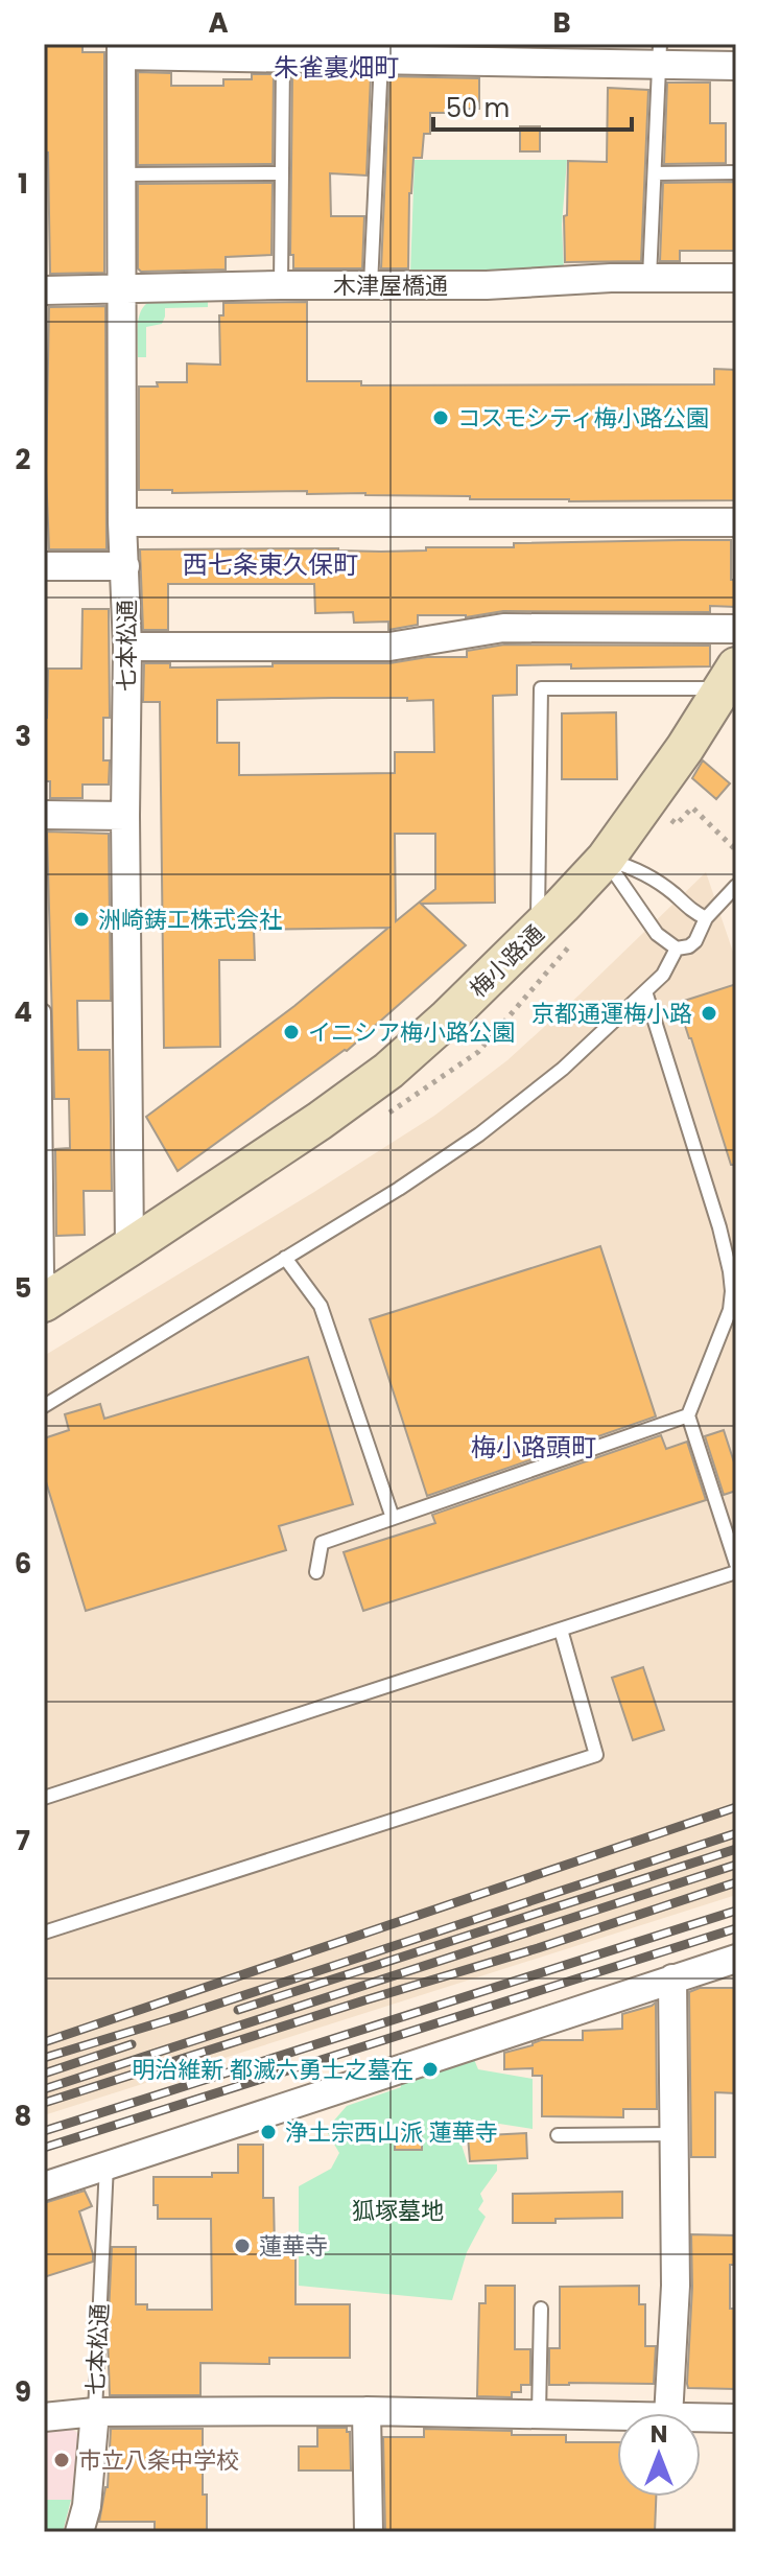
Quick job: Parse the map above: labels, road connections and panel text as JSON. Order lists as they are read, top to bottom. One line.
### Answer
{"streets":{"street":["木津屋橋通","七本松通","梅小路通"]},"crossings":[["木津屋橋通","七本松通"],["七本松通","梅小路通"]],"districts":["朱雀裏畑町","西七条東久保町","梅小路頭町"],"parks":["狐塚墓地"],"places":["コスモシティ梅小路公園","洲崎鋳工株式会社","京都通運梅小路","イニシア梅小路公園","明治維新 都滅六勇士之墓在","浄土宗西山派 蓮華寺","蓮華寺","市立八条中学校"],"scale_bar":"50 m","north":"top","grid":{"columns":["A","B"],"rows":["1","2","3","4","5","6","7","8","9"]}}
